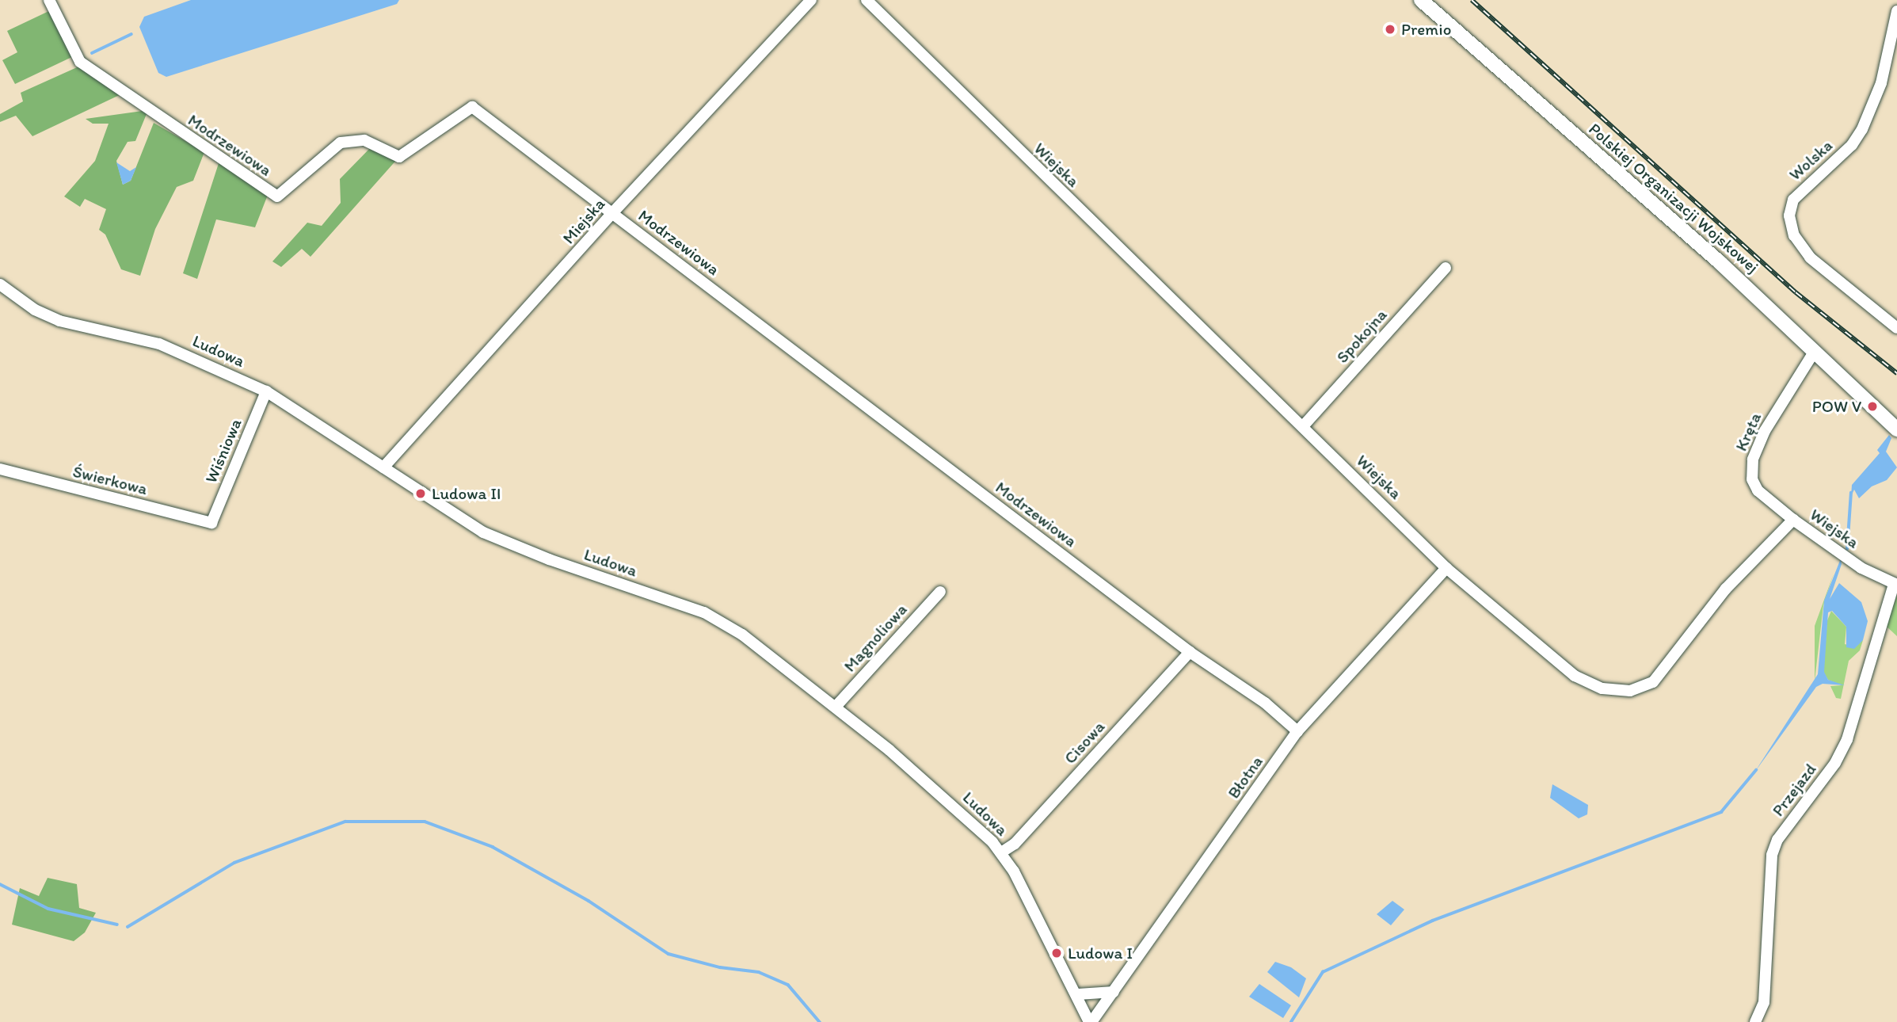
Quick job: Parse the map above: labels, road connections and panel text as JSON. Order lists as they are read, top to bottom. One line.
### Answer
{"streets":{"main road":["Polskiej Organizacji Wojskowej"],"street":["Modrzewiowa","Wolska","Wiejska","Miejska","Spokojna","Ludowa","Kręta","Wiśniowa","Świerkowa","Magnoliowa","Cisowa","Błotna","Przejazd"]},"crossings":[["Modrzewiowa","Miejska"],["Modrzewiowa","Cisowa"],["Modrzewiowa","Błotna"],["Wiejska","Spokojna"],["Wiejska","Kręta"],["Wiejska","Błotna"],["Wiejska","Przejazd"],["Polskiej Organizacji Wojskowej","Kręta"],["Miejska","Ludowa"],["Ludowa","Wiśniowa"],["Ludowa","Magnoliowa"],["Ludowa","Cisowa"],["Ludowa","Błotna"],["Wiśniowa","Świerkowa"]],"places":["Premio","POW V","Ludowa II","Ludowa I"]}
